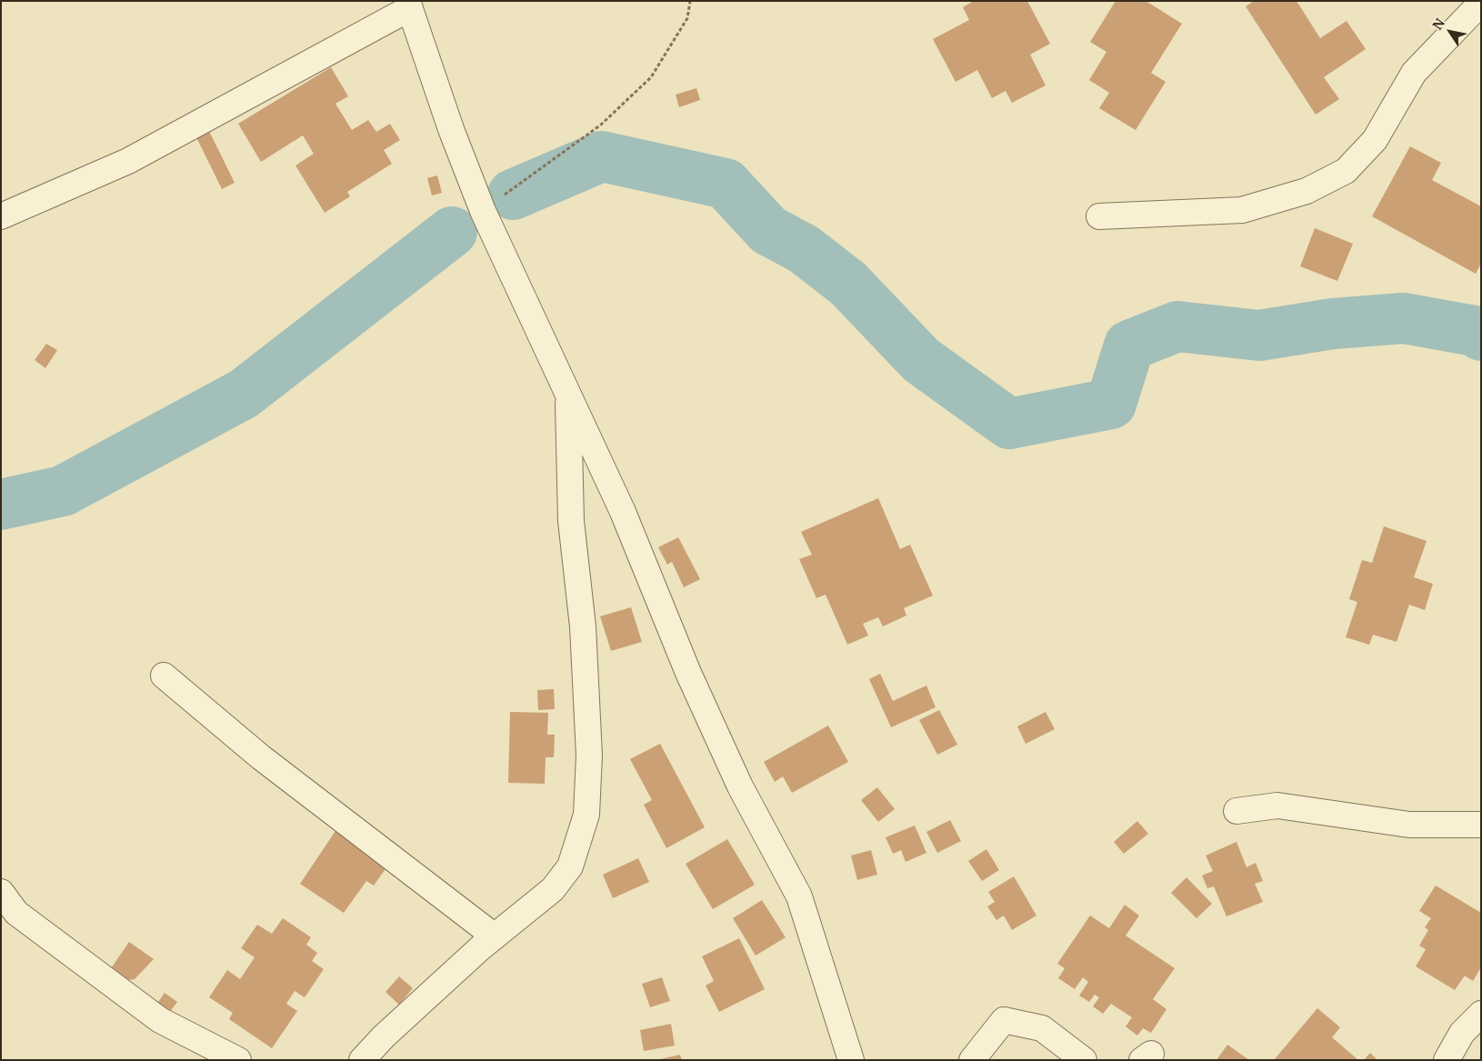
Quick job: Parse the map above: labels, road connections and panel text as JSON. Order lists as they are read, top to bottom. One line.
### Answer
{"north":"top left"}
